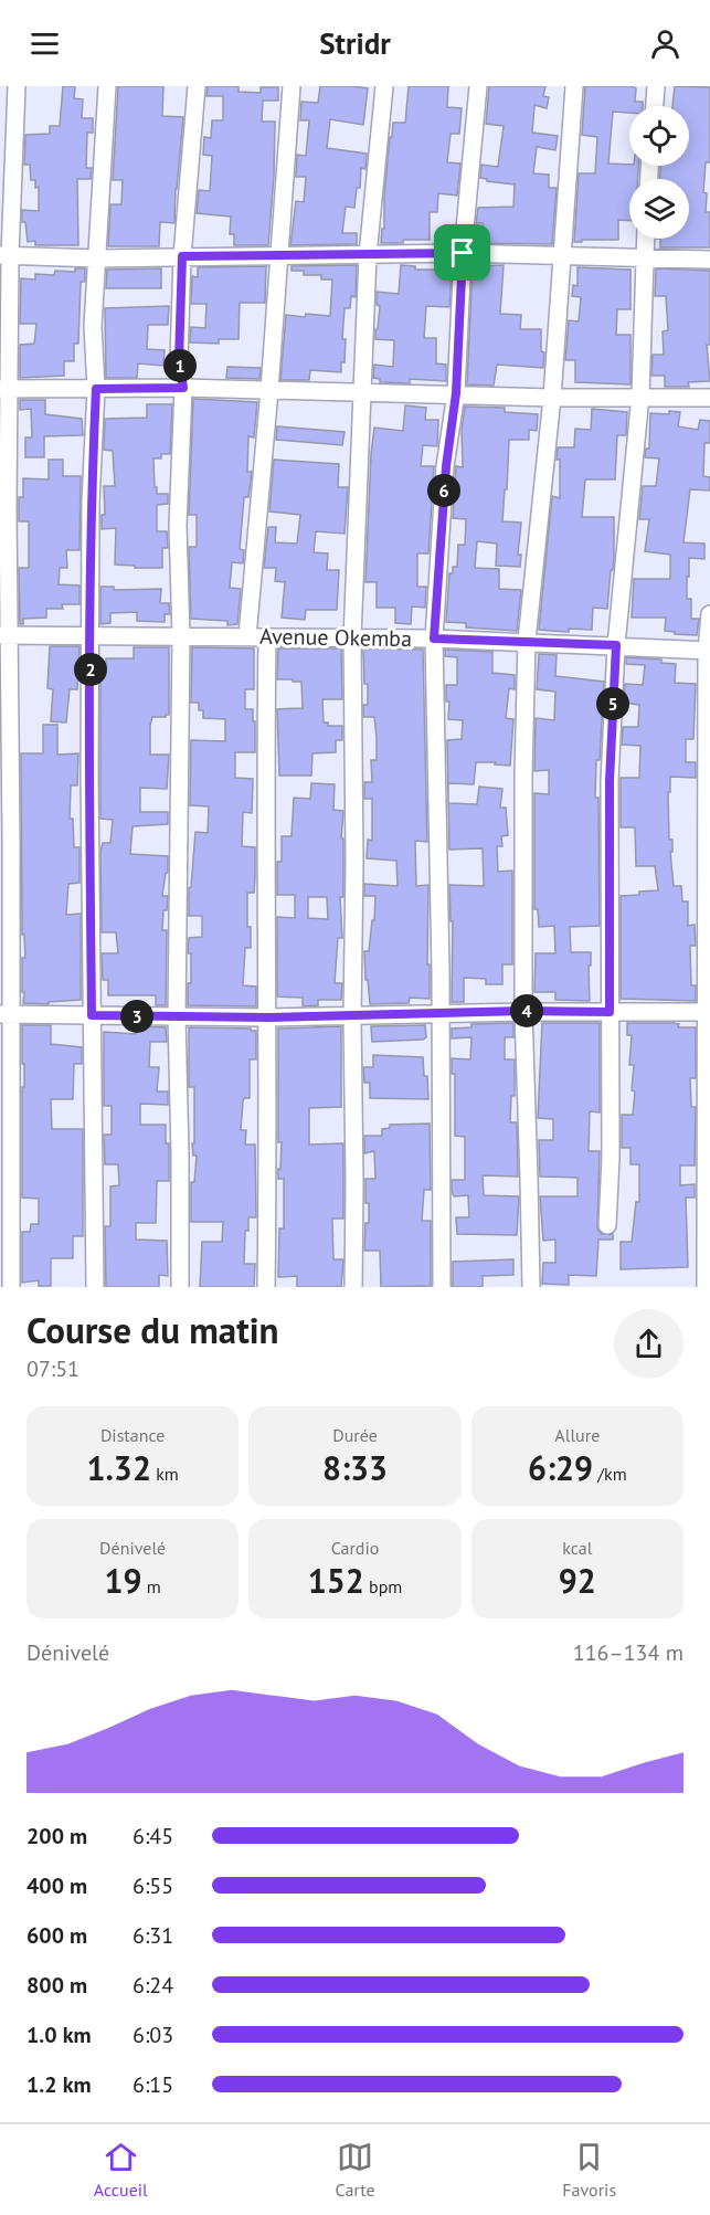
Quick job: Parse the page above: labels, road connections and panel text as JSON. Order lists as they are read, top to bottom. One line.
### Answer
{"streets":{"street":["Avenue Okemba"]},"page":{"header":"Stridr","pins":["1","6","2","5","4","3"],"heading":["Course du matin","07:51"],"stats":[["Distance","1.32 km"],["Durée","8:33"],["Allure","6:29 /km"],["Dénivelé","19 m"],["Cardio","152 bpm"],["kcal","92"]],"chart":["Dénivelé","116–134 m"],"list":[{"name":"200 m","note":"6:45"},{"name":"400 m","note":"6:55"},{"name":"600 m","note":"6:31"},{"name":"800 m","note":"6:24"},{"name":"1.0 km","note":"6:03"},{"name":"1.2 km","note":"6:15"}],"tabs":["Accueil","Carte","Favoris"]}}
